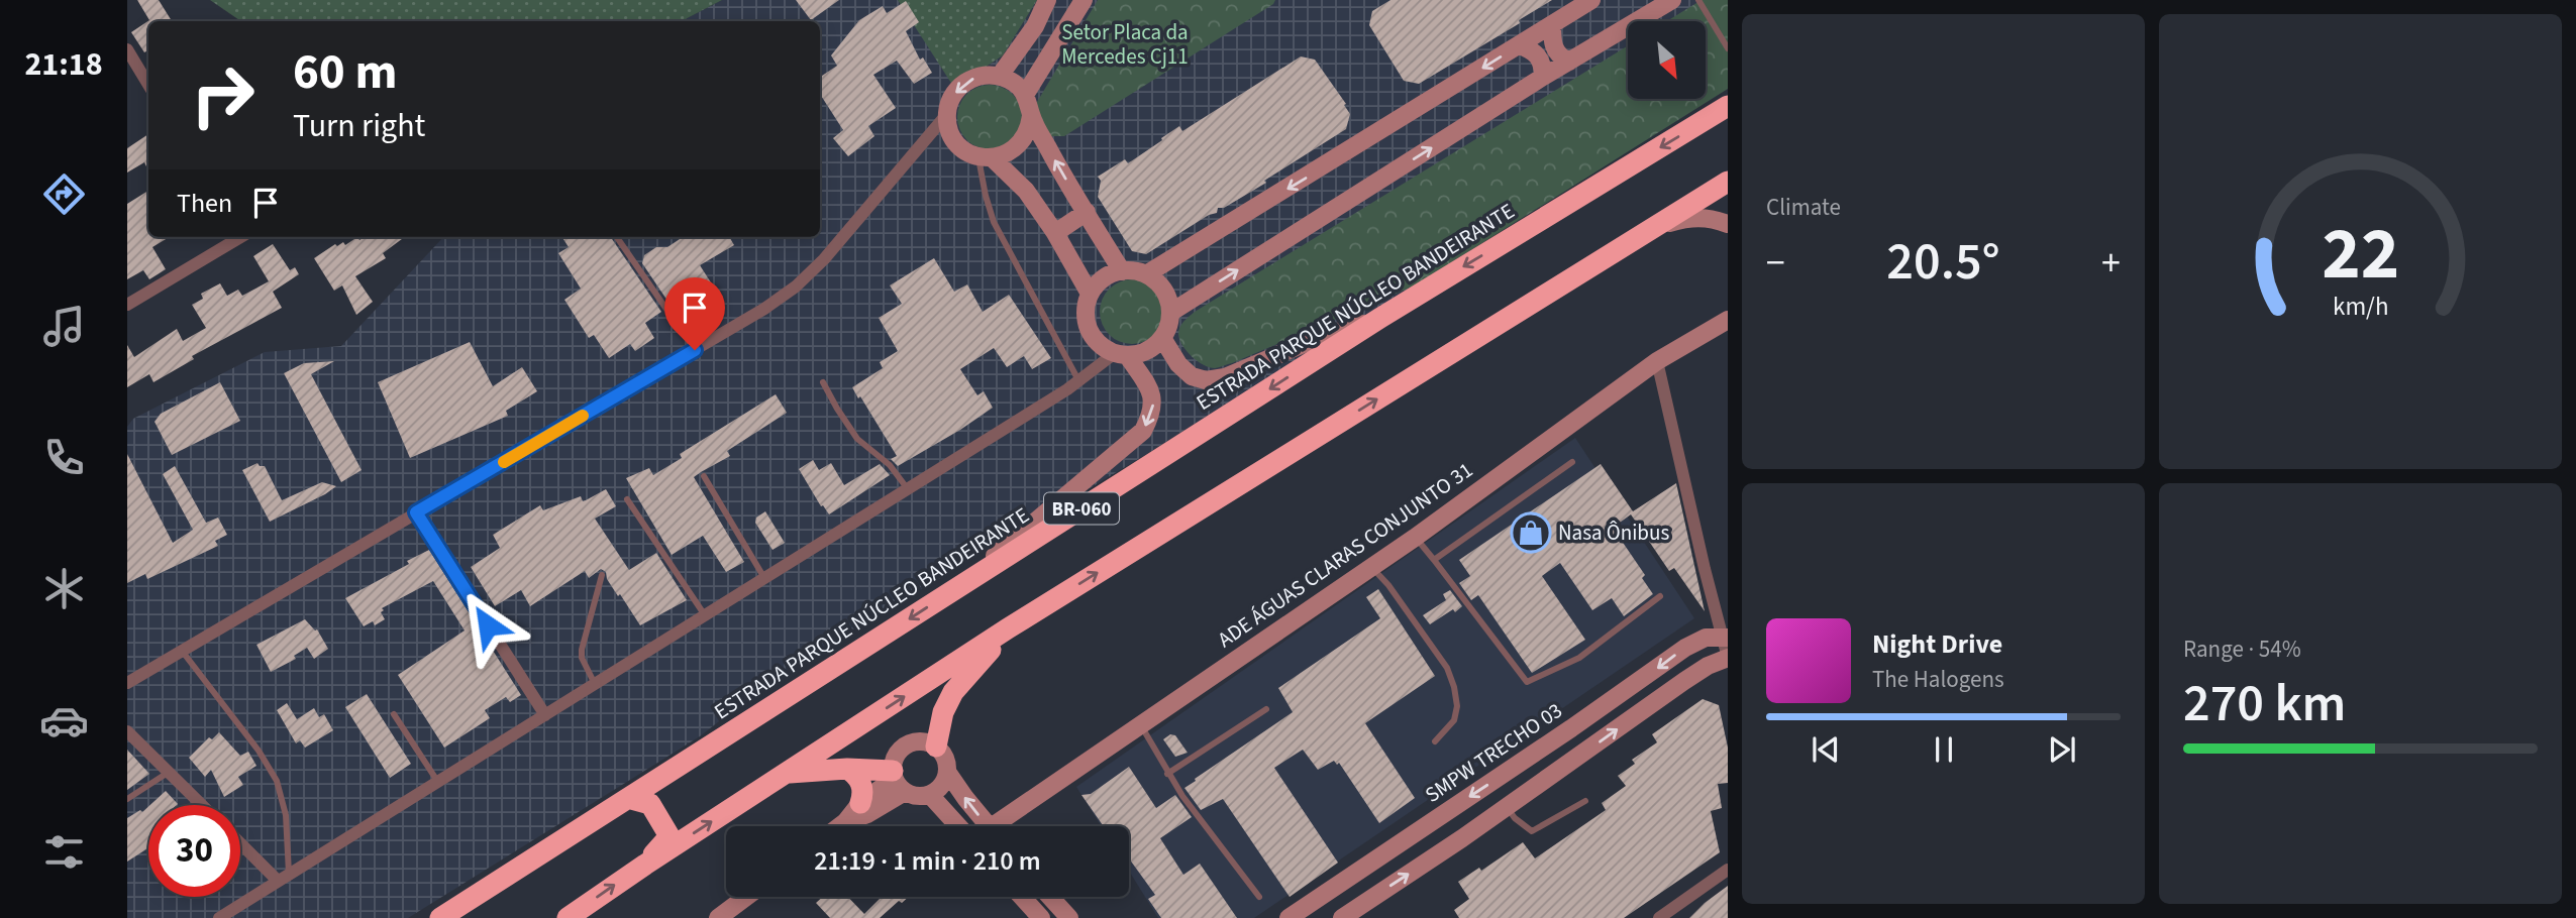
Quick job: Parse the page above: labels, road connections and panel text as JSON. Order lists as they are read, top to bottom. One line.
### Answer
{"streets":{"highway":["ESTRADA PARQUE NÚCLEO BANDEIRANTE","BR-060"],"street":["ADE ÁGUAS CLARAS CONJUNTO 31","SMPW TRECHO 03"]},"parks":["Setor Placa da Mercedes Cj11"],"places":{"shop":["Nasa Ônibus"]},"north":"bottom right","page":{"tabs":"21:18","tile":["Climate",["Range · 54%","270 km"]],"turn":["60 m","Turn right"],"then":"Then","heat":["−","20.5°","+"],"song":["Night Drive","The Halogens"],"limit":"30","trip":"21:19 · 1 min · 210 m","gauge":["22","km/h"]}}
